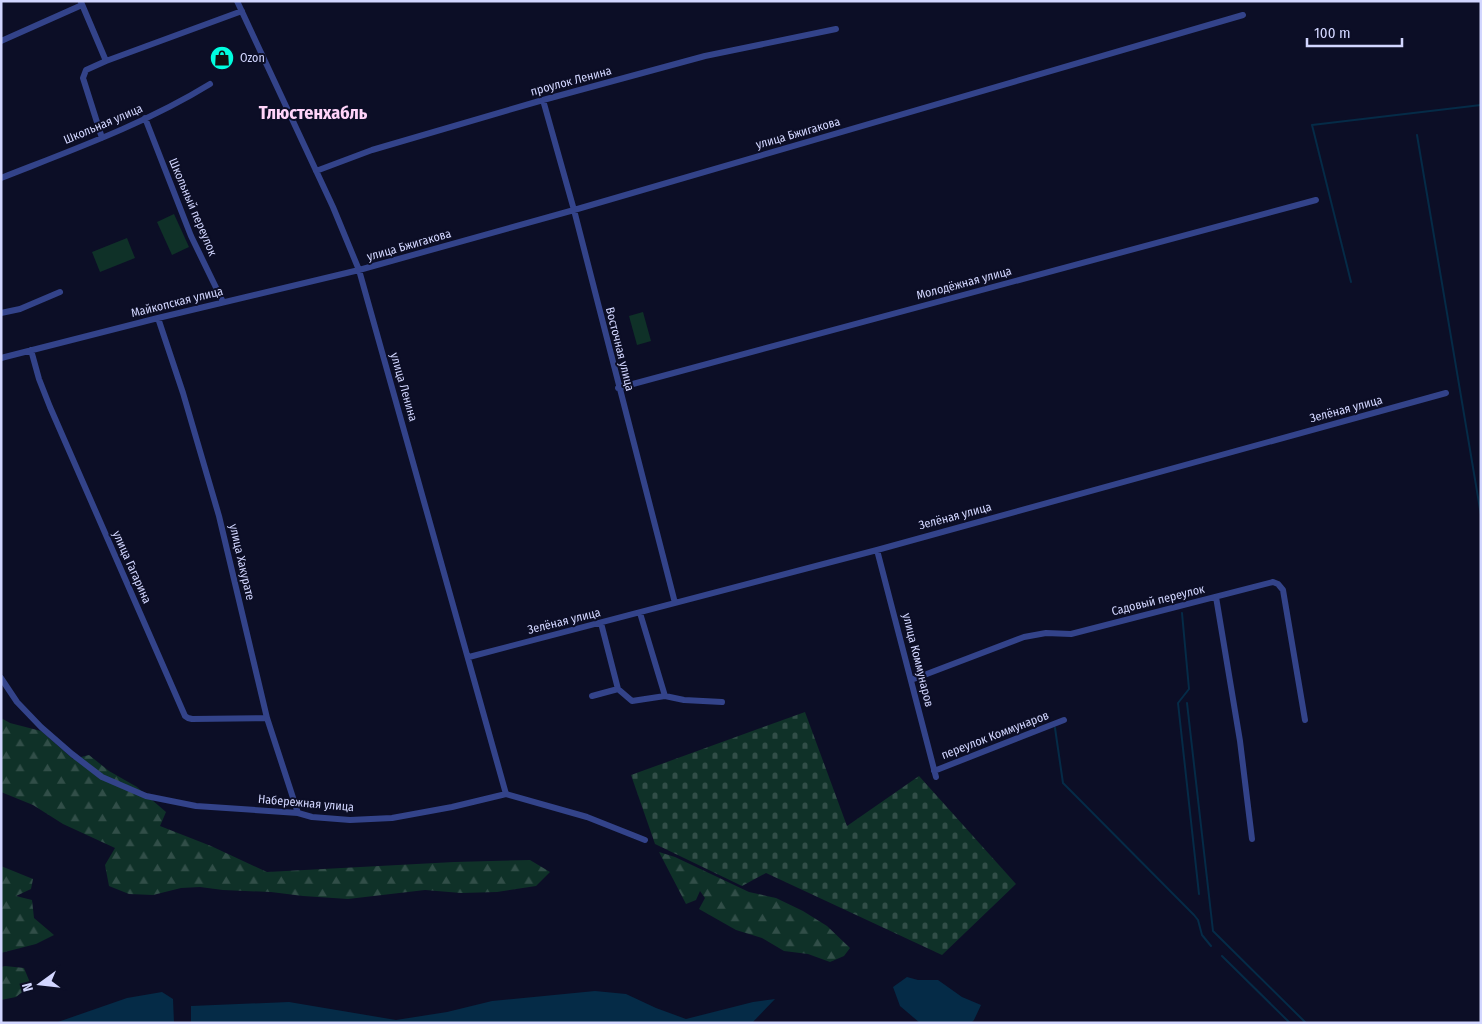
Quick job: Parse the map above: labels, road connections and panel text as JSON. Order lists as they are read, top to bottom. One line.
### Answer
{"streets":{"street":["проулок Ленина","Школьная улица","улица Бжигакова","Школьный переулок","Молодёжная улица","Майкопская улица","Восточная улица","улица Ленина","Зелёная улица","улица Хакурате","улица Гагарина","Садовый переулок","улица Коммунаров","переулок Коммунаров","Набережная улица"]},"crossings":[["проулок Ленина","Восточная улица"],["проулок Ленина","улица Ленина"],["Школьная улица","Школьный переулок"],["улица Бжигакова","Майкопская улица"],["улица Бжигакова","Восточная улица"],["улица Бжигакова","улица Ленина"],["Школьный переулок","Майкопская улица"],["Молодёжная улица","Восточная улица"],["Майкопская улица","улица Ленина"],["Майкопская улица","улица Хакурате"],["Майкопская улица","улица Гагарина"],["Восточная улица","Зелёная улица"],["улица Ленина","Зелёная улица"],["улица Ленина","Набережная улица"],["Зелёная улица","улица Коммунаров"],["улица Хакурате","улица Гагарина"],["улица Хакурате","Набережная улица"],["Садовый переулок","улица Коммунаров"],["улица Коммунаров","переулок Коммунаров"]],"districts":["Тлюстенхабль"],"places":{"shop":["Ozon"]},"scale_bar":"100 m","north":"left"}
